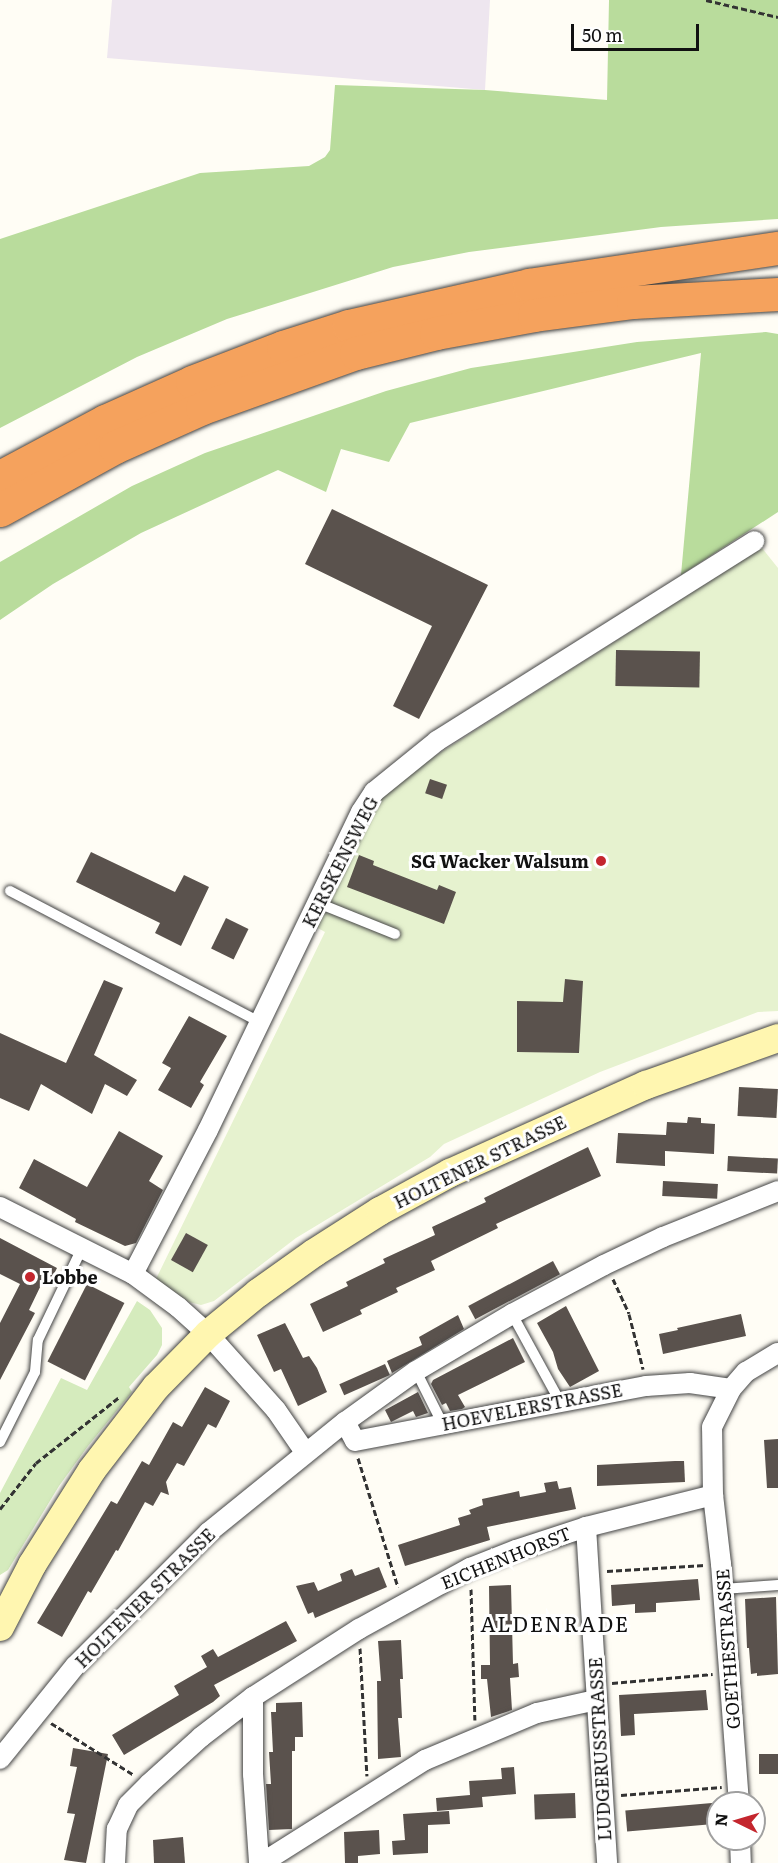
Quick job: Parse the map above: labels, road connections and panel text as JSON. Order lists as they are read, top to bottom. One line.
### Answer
{"streets":{"street":["KERSKENSWEG","HOLTENER STRASSE","HOEVELERSTRASSE","EICHENHORST","GOETHESTRASSE","LUDGERUSSTRASSE"]},"crossings":[["EICHENHORST","GOETHESTRASSE"],["EICHENHORST","LUDGERUSSTRASSE"]],"districts":["ALDENRADE"],"places":["SG Wacker Walsum","Lobbe"],"scale_bar":"50 m","north":"left"}
